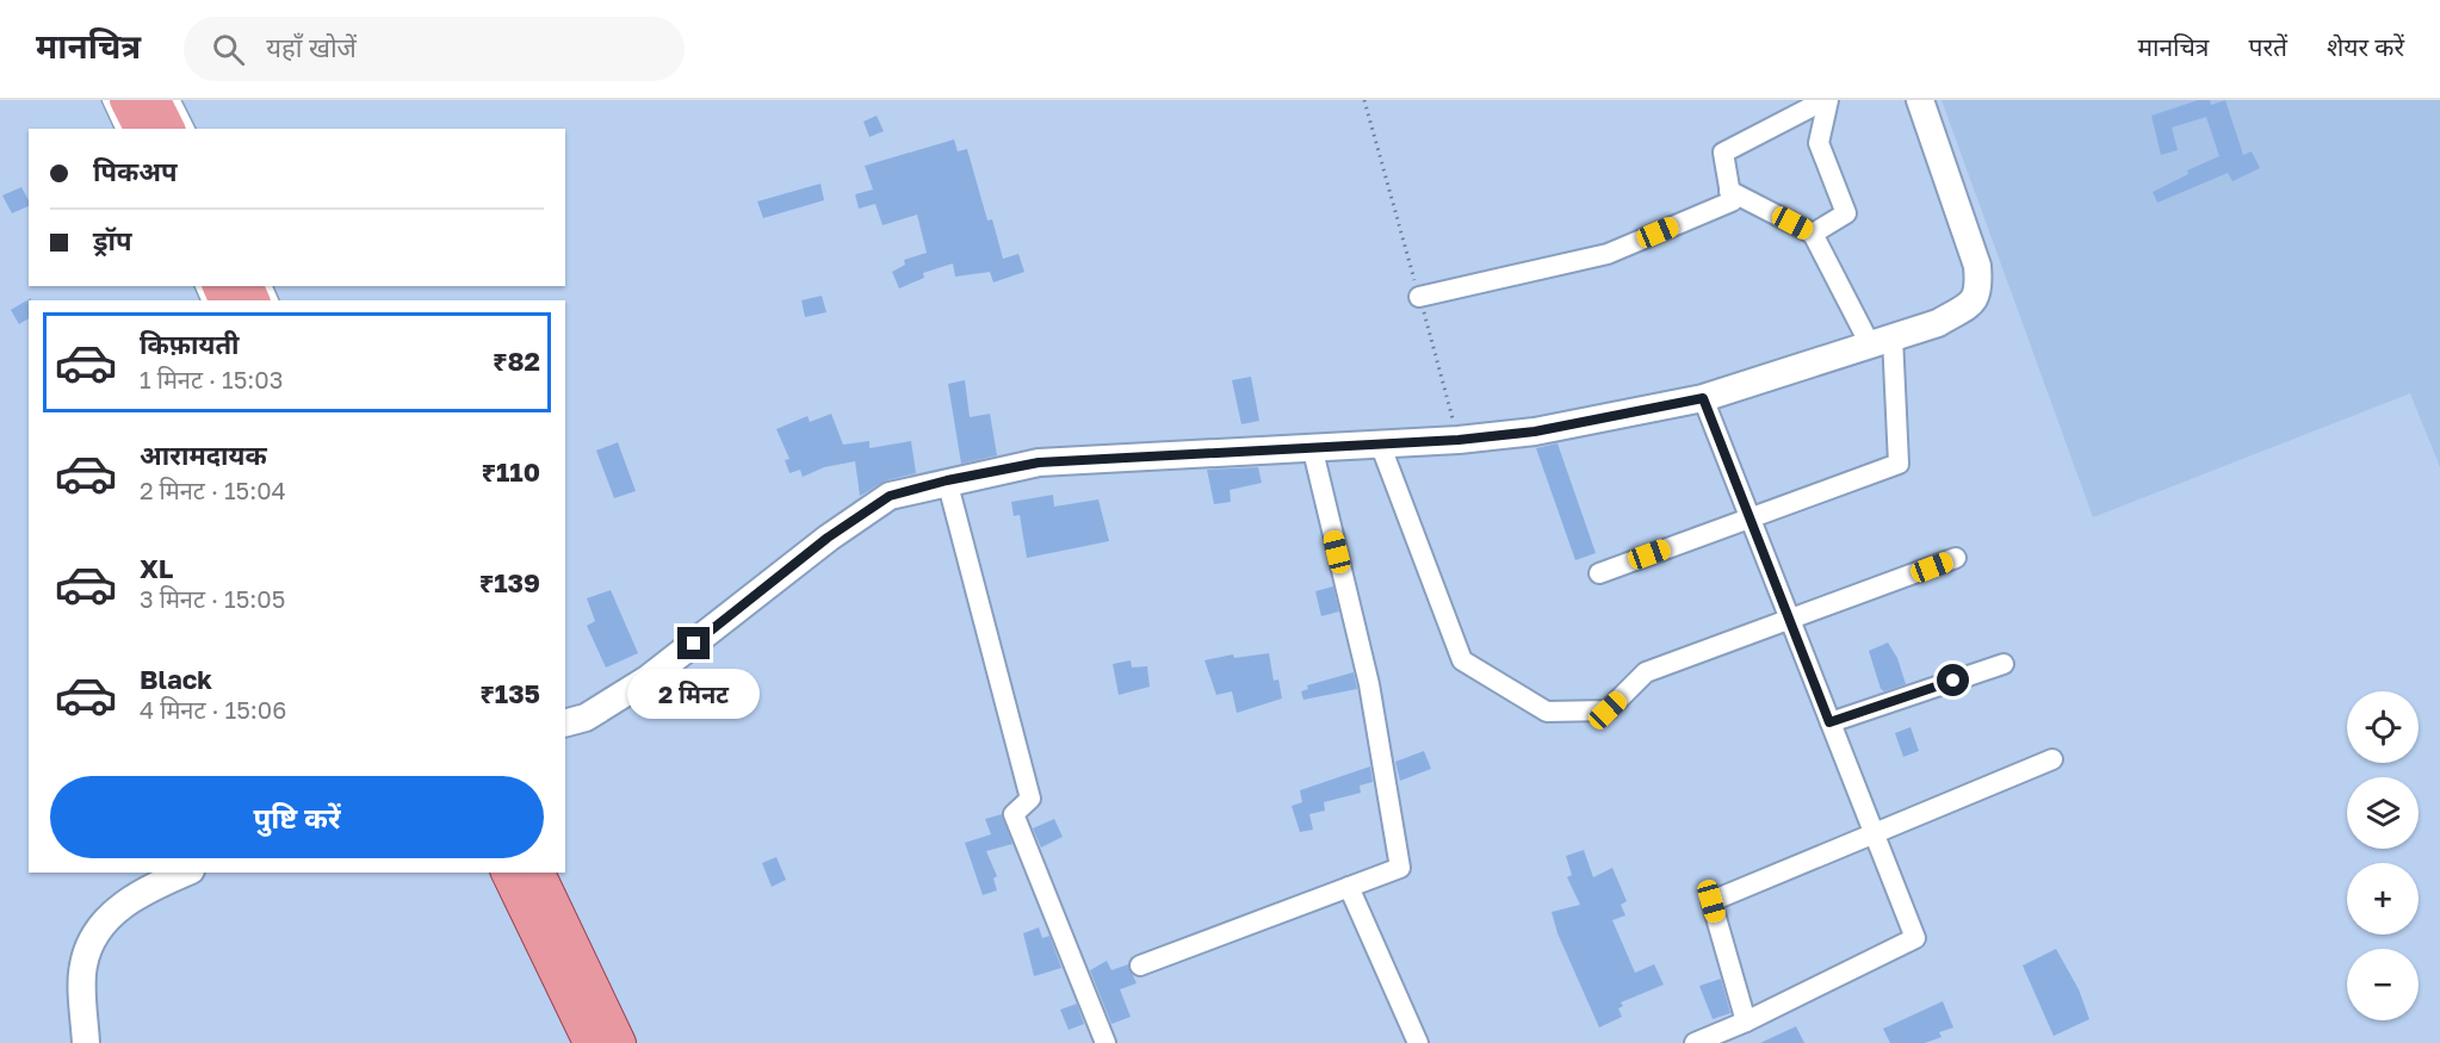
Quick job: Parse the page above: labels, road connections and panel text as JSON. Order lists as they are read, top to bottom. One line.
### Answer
{"page":{"header":"मानचित्र","search":"यहाँ खोजें","nav":["मानचित्र","परतें","शेयर करें"],"banner":["पिकअप","ड्रॉप"],"list":[{"name":"किफ़ायती","note":"1 मिनट · 15:03","value":"₹82"},{"name":"आरामदायक","note":"2 मिनट · 15:04","value":"₹110"},{"name":"XL","note":"3 मिनट · 15:05","value":"₹139"},{"name":"Black","note":"4 मिनट · 15:06","value":"₹135"}],"bubble":"2 मिनट","map_buttons":["+","−"],"buttons":"पुष्टि करें"}}
